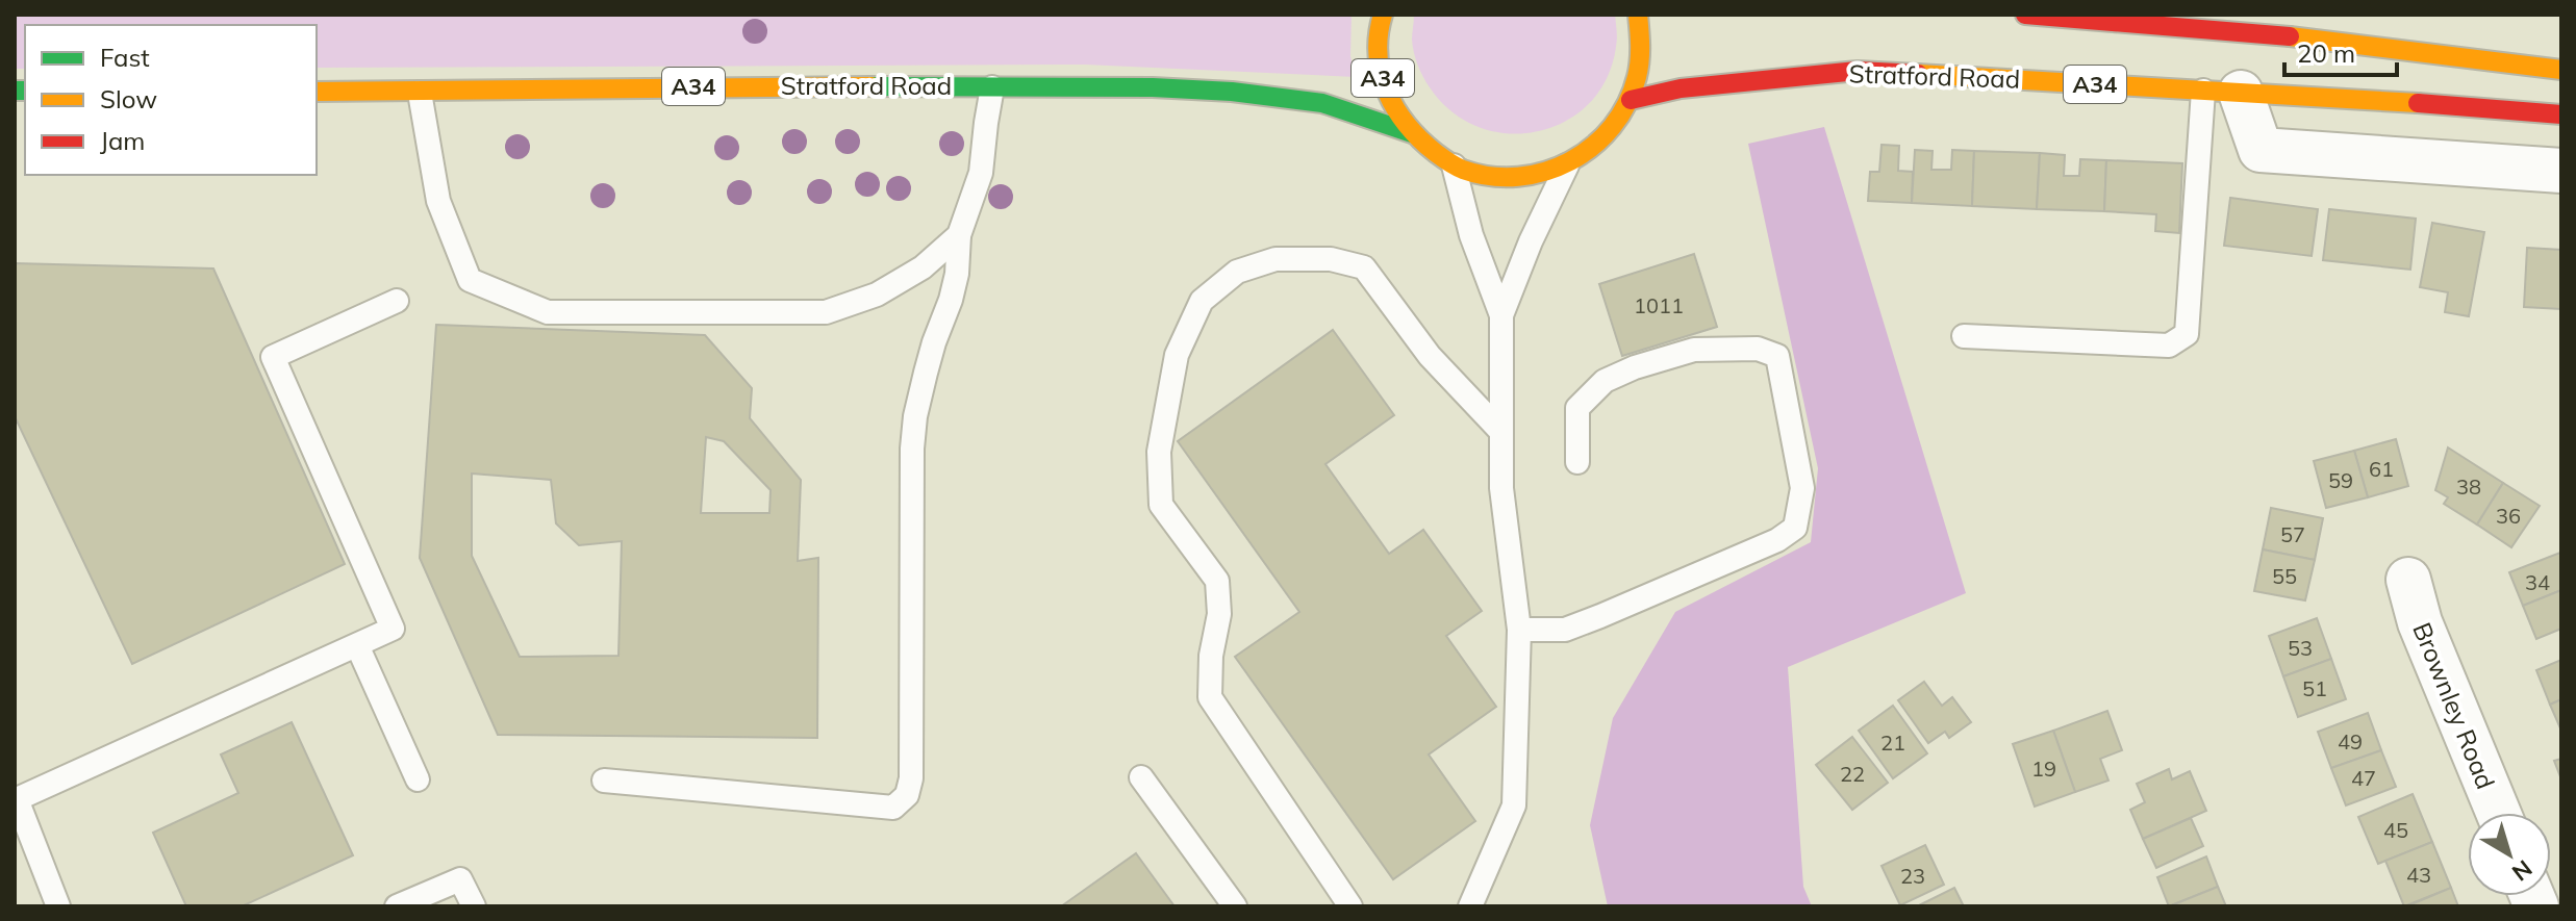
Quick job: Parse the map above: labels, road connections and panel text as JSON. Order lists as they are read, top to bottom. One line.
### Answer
{"streets":{"highway":["Stratford Road","A34"],"street":["Brownley Road"]},"crossings":[["Stratford Road","A34"]],"house_numbers":["1011","61","59","38","36","57","55","34","53","51","49","21","19","22","47","45","43","23"],"legend":["Fast","Slow","Jam"],"scale_bar":"20 m","north":"bottom right"}
